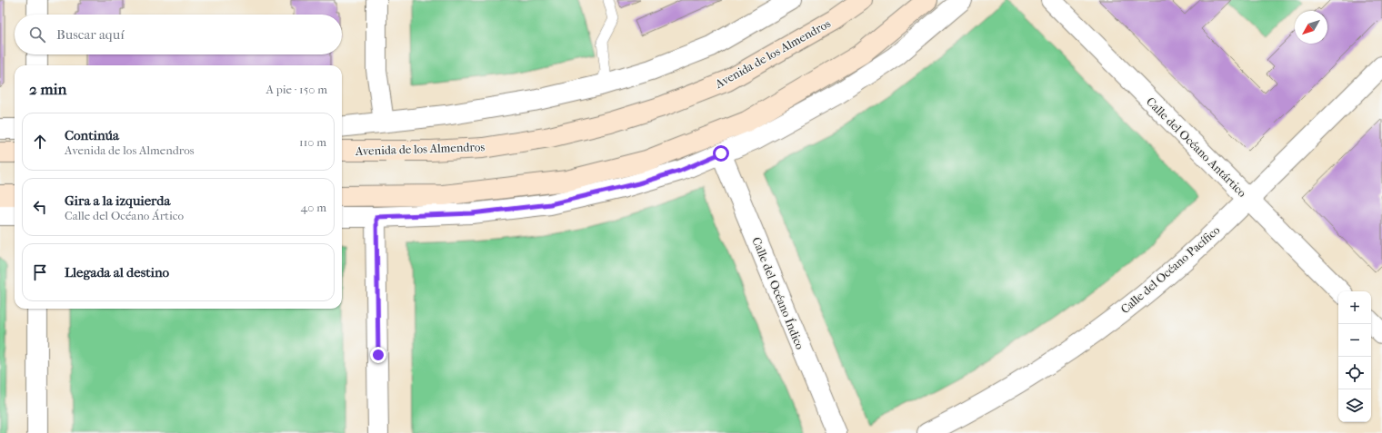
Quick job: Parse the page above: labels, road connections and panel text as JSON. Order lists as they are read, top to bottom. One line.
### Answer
{"streets":{"street":["Avenida de los Almendros","Calle del Océano Antártico","Calle del Océano Pacífico","Calle del Océano Índico"]},"crossings":[["Calle del Océano Antártico","Calle del Océano Pacífico"]],"north":"bottom left","page":{"search":"Buscar aquí","heading":["2 min","A pie · 150 m"],"list":[["Continúa","Avenida de los Almendros","110 m"],["Gira a la izquierda","Calle del Océano Ártico","40 m"],"Llegada al destino"],"map_buttons":["+","−"]}}
